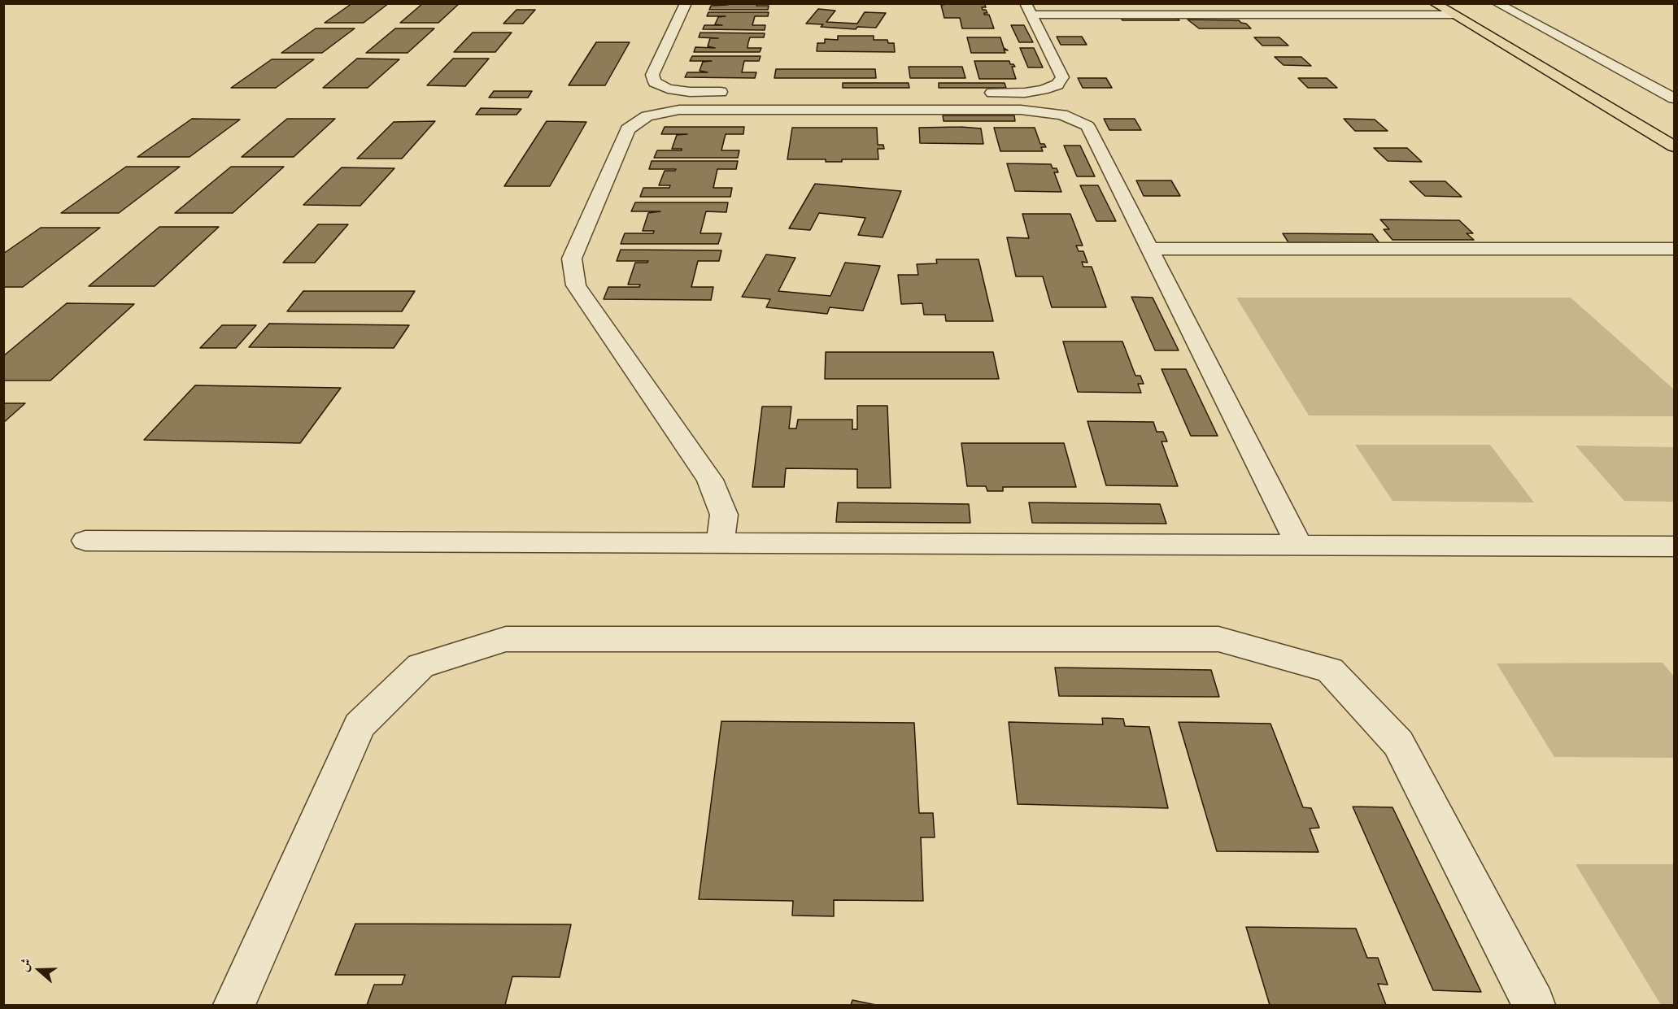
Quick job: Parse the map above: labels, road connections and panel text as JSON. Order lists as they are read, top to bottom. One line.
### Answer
{"north":"left"}
